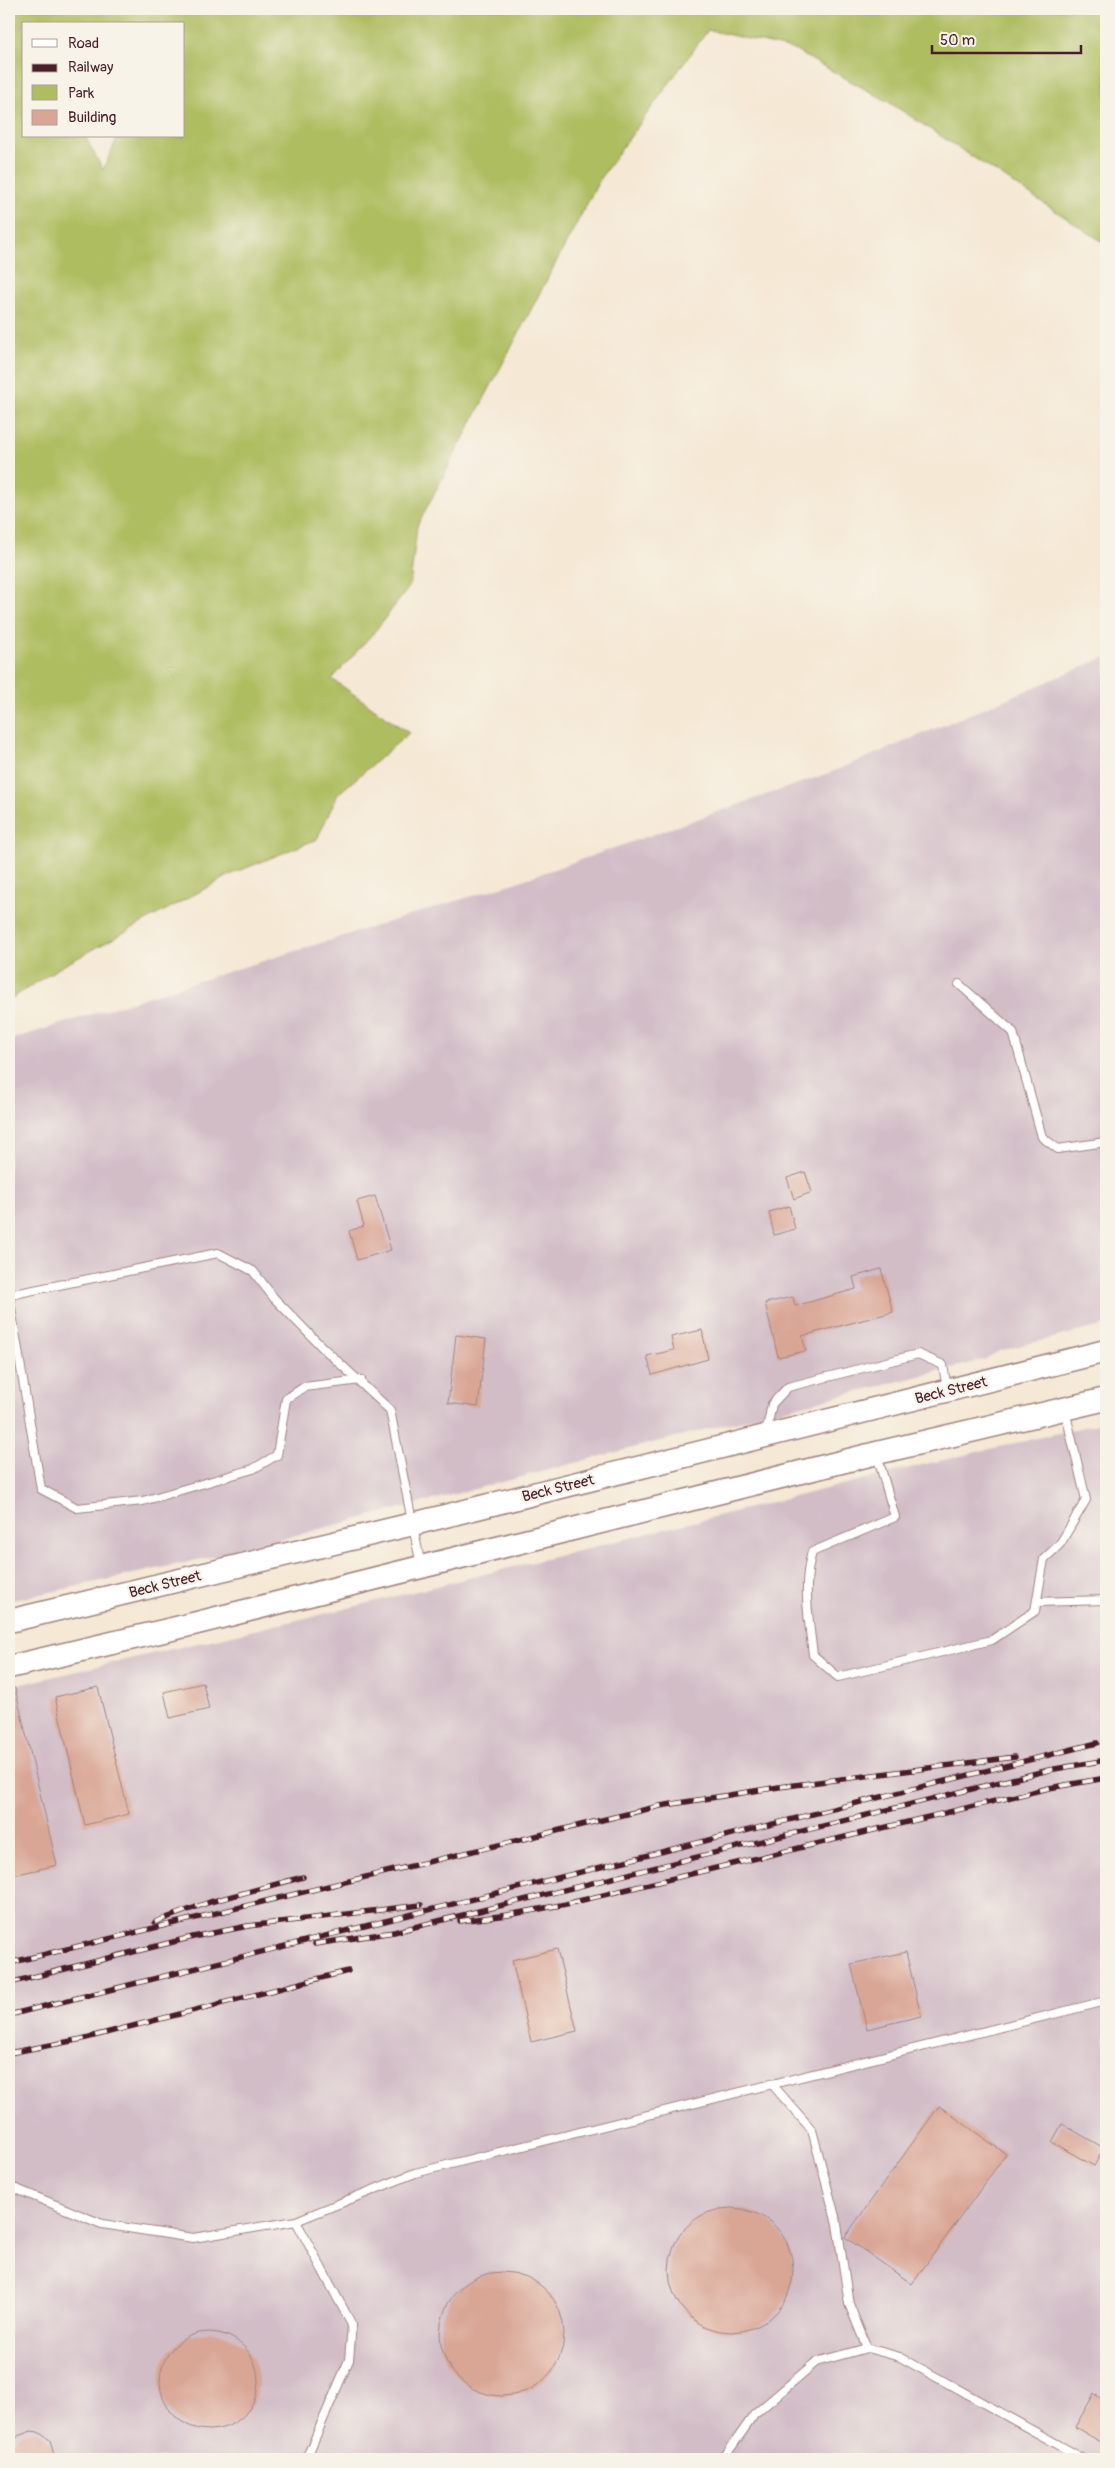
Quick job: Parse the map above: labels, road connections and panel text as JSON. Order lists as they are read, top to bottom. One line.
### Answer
{"streets":{"main road":["Beck Street"]},"legend":["Road","Railway","Park","Building"],"scale_bar":"50 m"}
